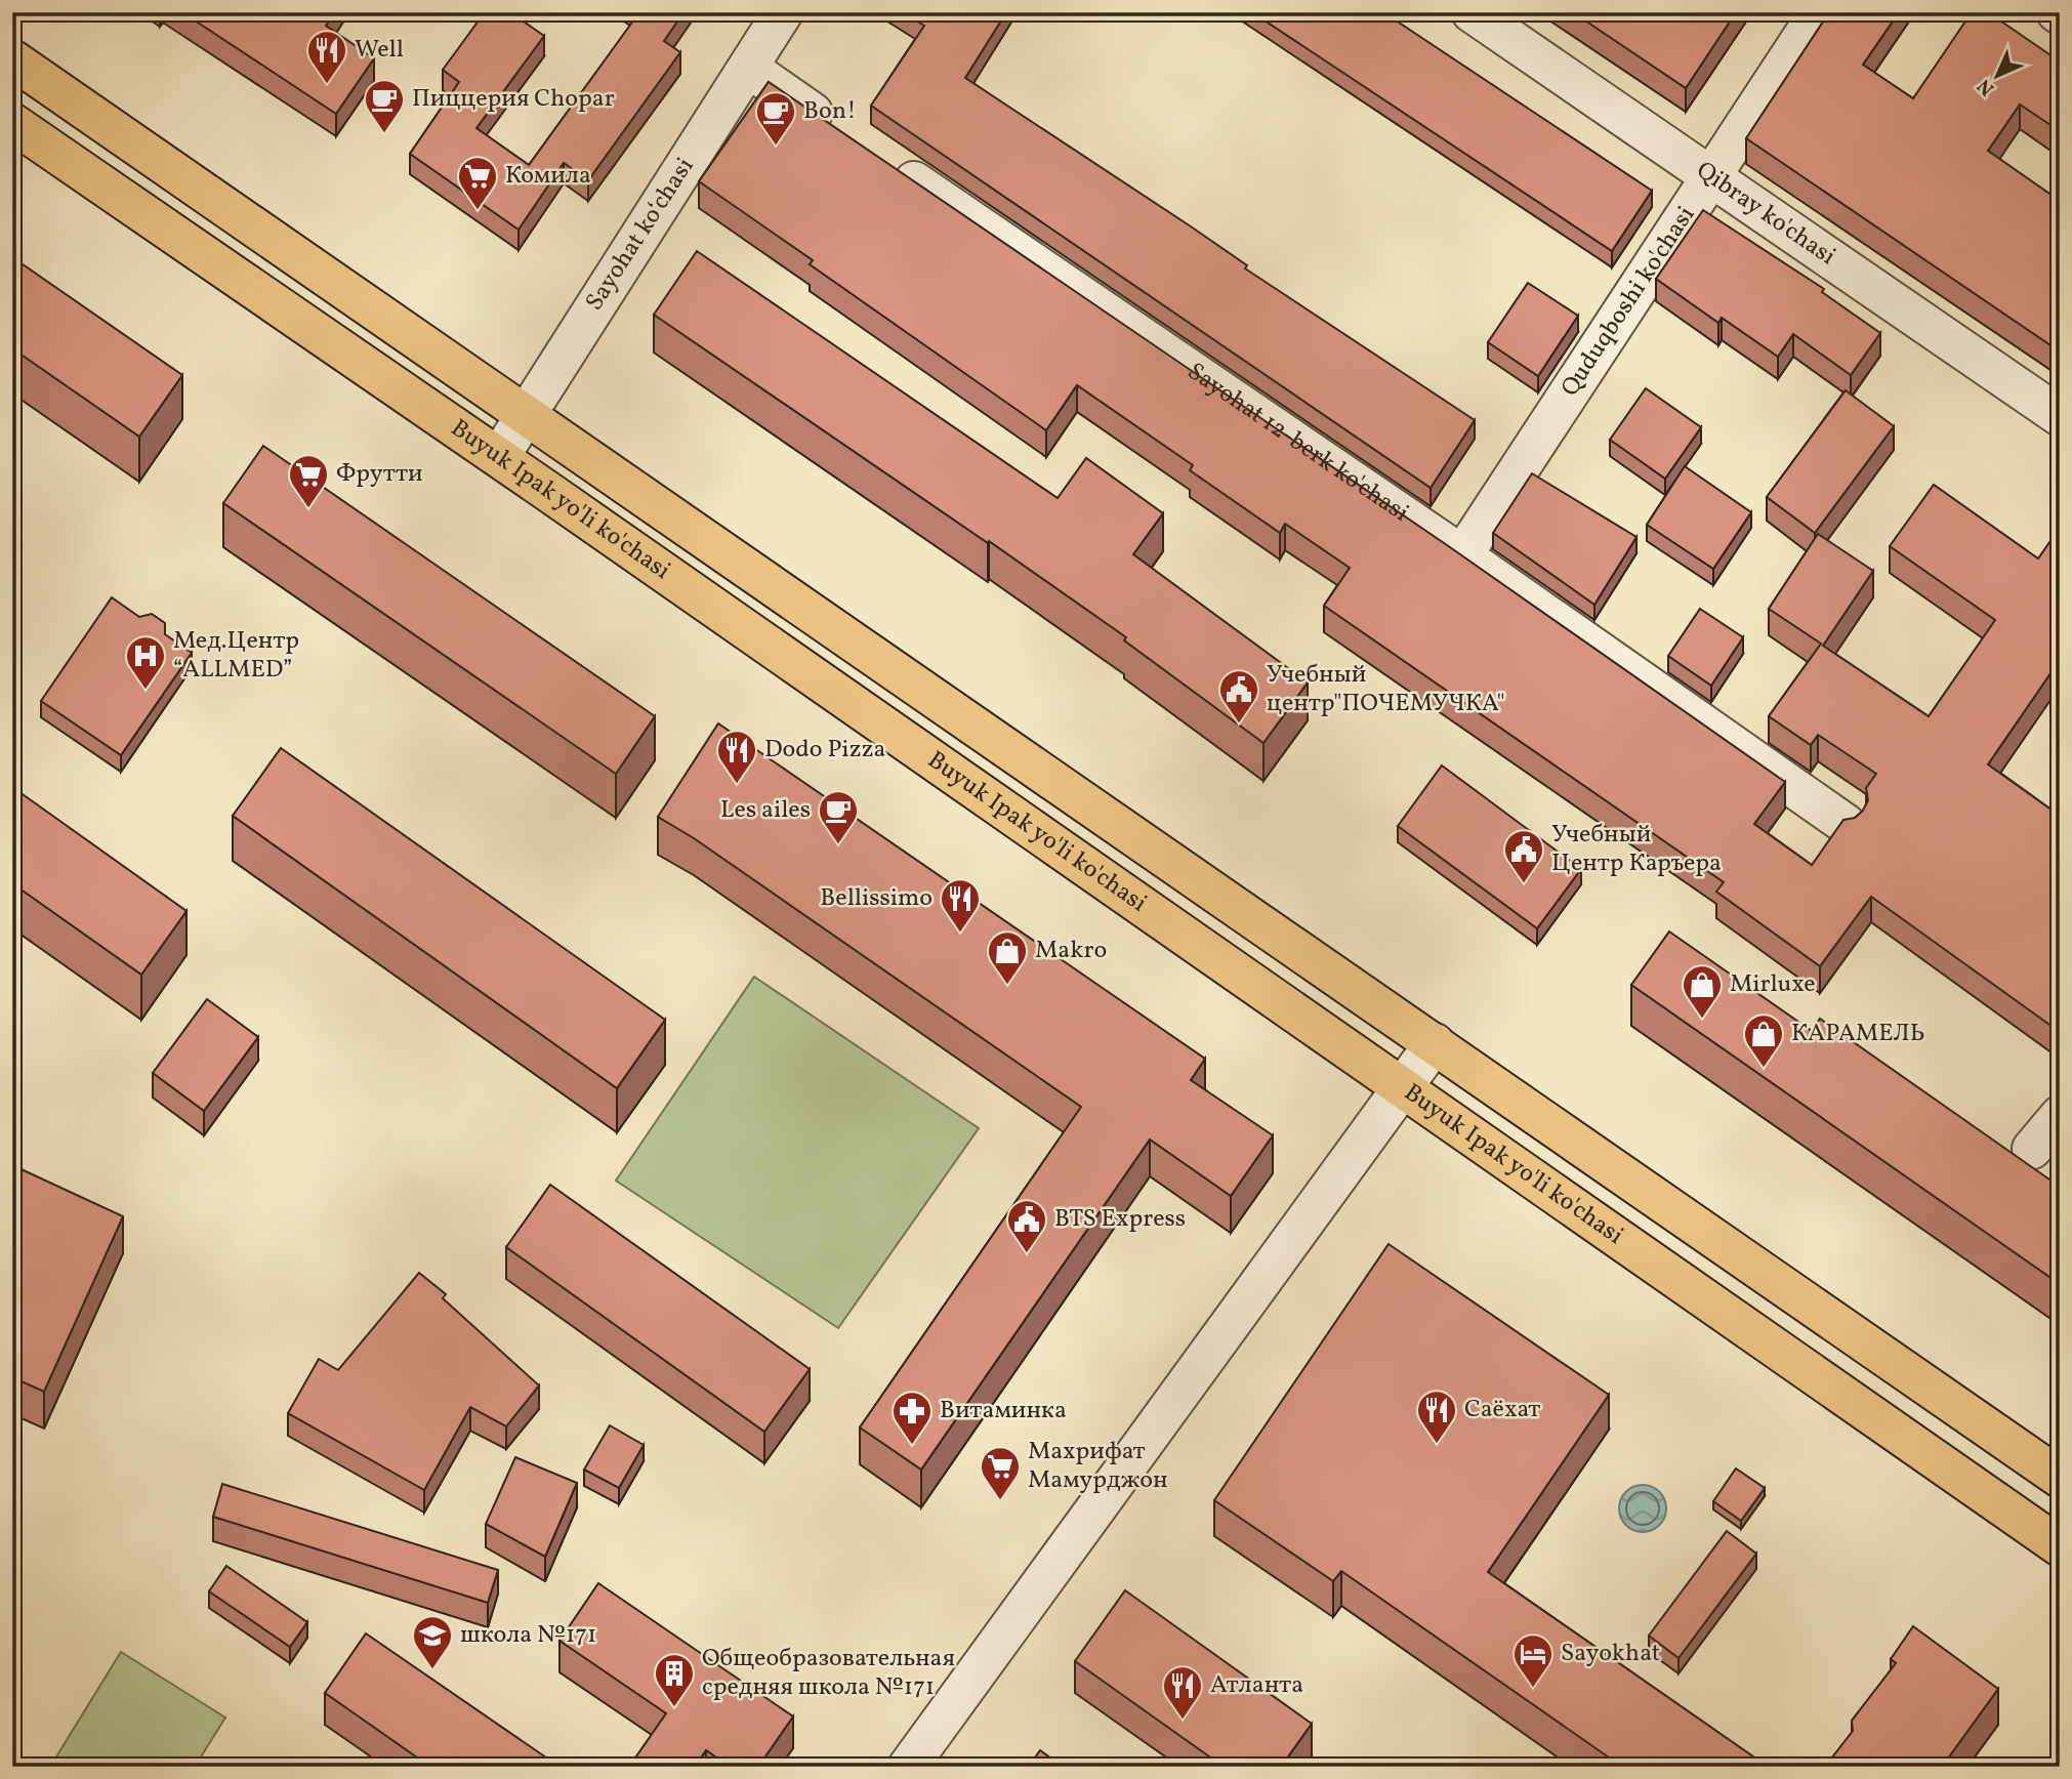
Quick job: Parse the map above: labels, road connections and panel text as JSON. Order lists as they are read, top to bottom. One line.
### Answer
{"streets":{"main road":["Buyuk Ipak yo'li ko'chasi"],"street":["Qibray ko'chasi","Sayohat koʻchasi","Quduqboshi ko'chasi","Sayohat 12-berk ko'chasi"]},"crossings":[["Qibray ko'chasi","Quduqboshi ko'chasi"],["Sayohat koʻchasi","Buyuk Ipak yo'li ko'chasi"],["Quduqboshi ko'chasi","Sayohat 12-berk ko'chasi"]],"places":{"restaurant":["Well","Dodo Pizza","Bellissimo","Саёхат","Атланта"],"cafe":["Пиццерия Chopar","Bon!","Les ailes"],"supermarket":["Комила","Фрутти","Махрифат Мамурджон"],"hospital":["Мед.Центр “ALLMED”"],"public building":["Учебный центр\"ПОЧЕМУЧКА\"","Учебный Центр Каръера","BTS Express"],"shop":["Makro","Mirluxe","КАРАМЕЛЬ"],"pharmacy":["Витаминка"],"school or university":["школа №171"],"hotel":["Sayokhat"],"building":["Общеобразовательная средняя школа №171"]},"north":"bottom left"}
